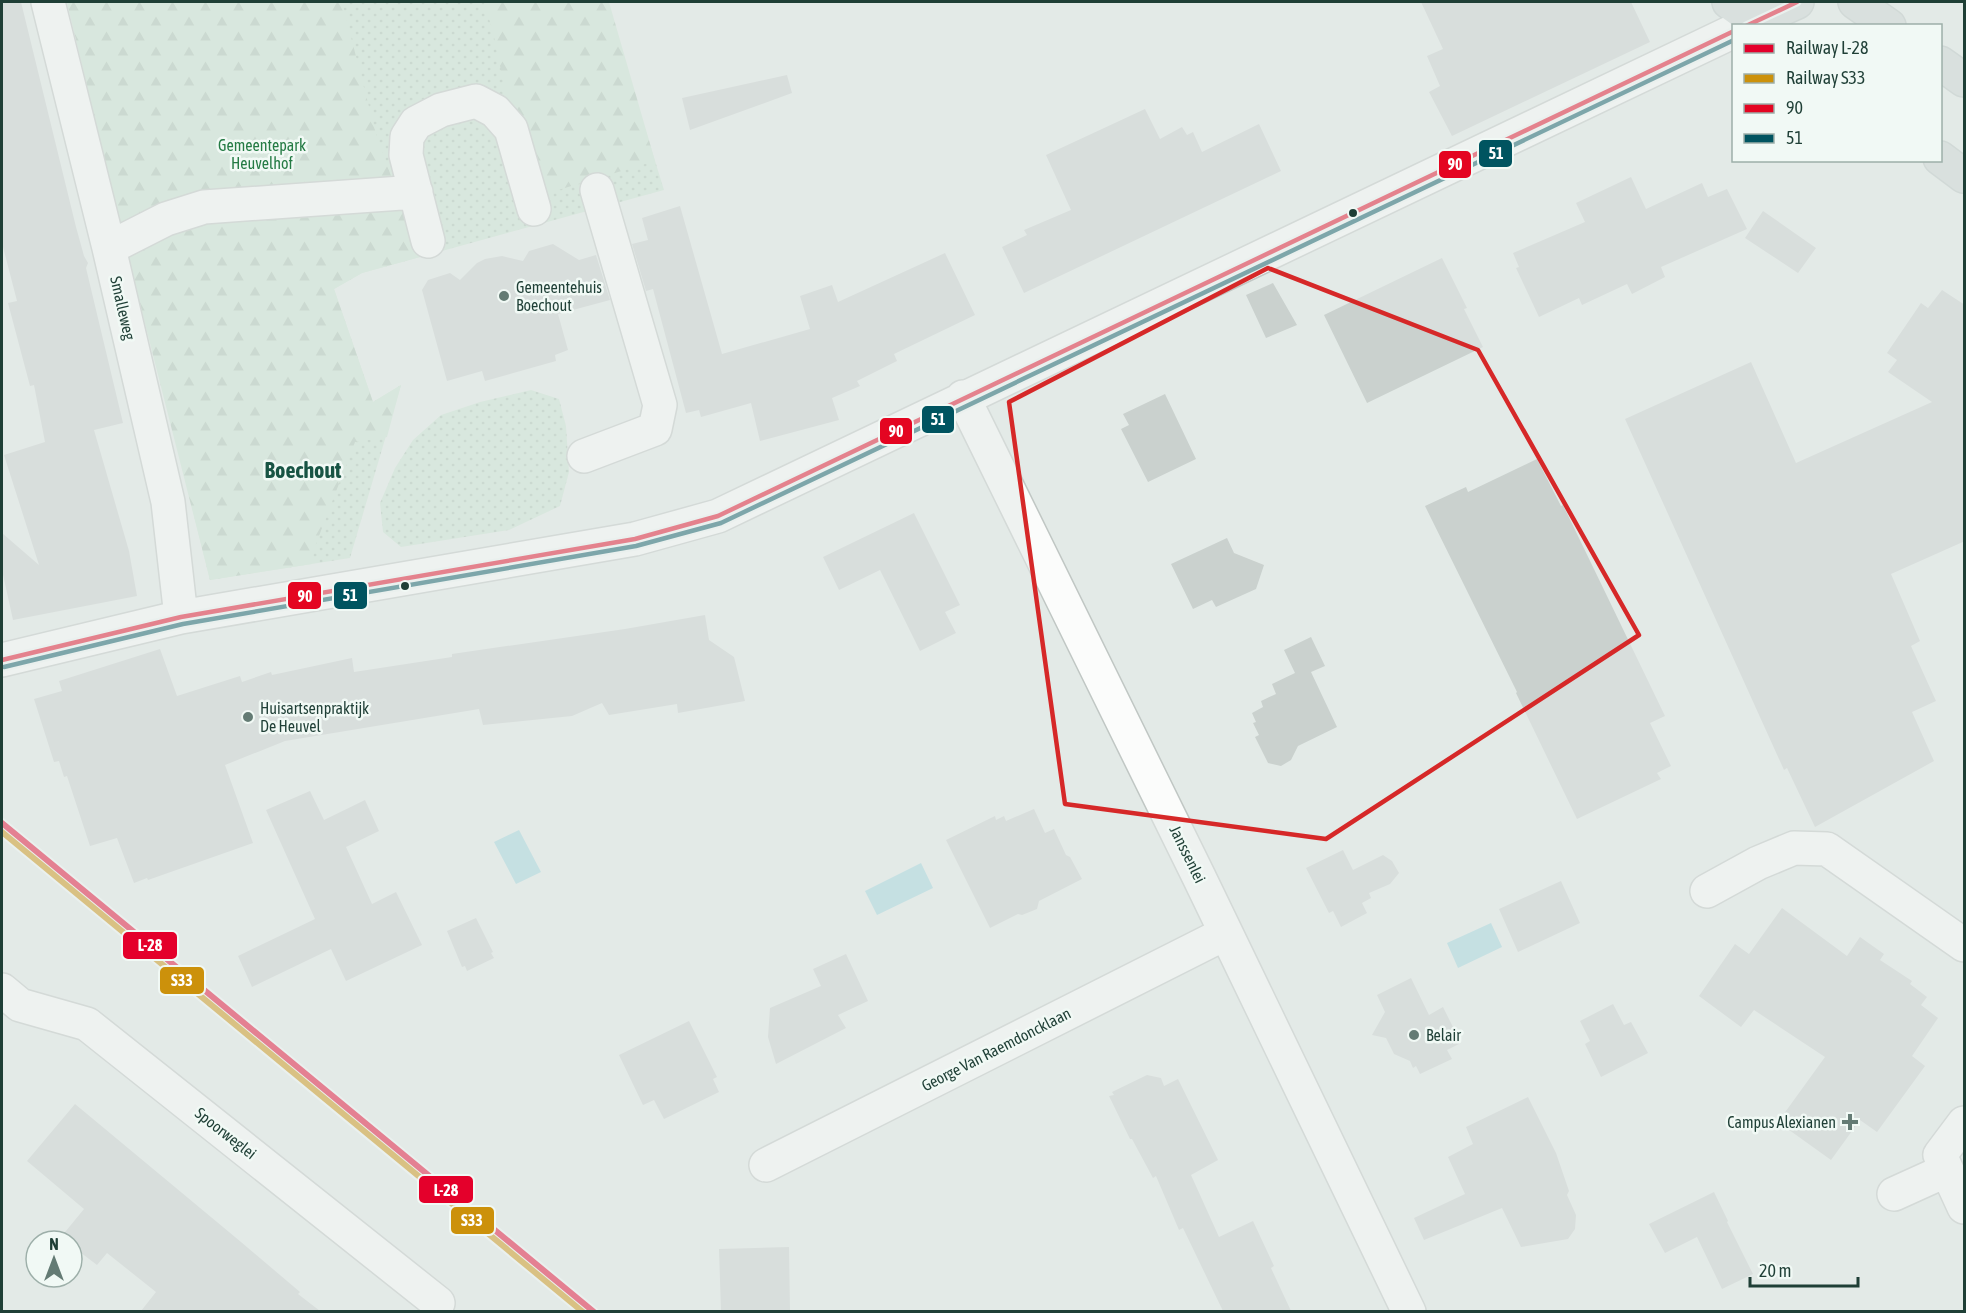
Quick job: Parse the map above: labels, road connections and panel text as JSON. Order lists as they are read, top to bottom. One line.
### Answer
{"streets":{"street":["Smalleweg","Janssenlei","George Van Raemdoncklaan","Spoorweglei"]},"crossings":[["Janssenlei","George Van Raemdoncklaan"]],"districts":["Boechout"],"parks":["Gemeentepark Heuvelhof"],"places":{"other":["Gemeentehuis Boechout","Huisartsenpraktijk De Heuvel","Belair"],"health":["Campus Alexianen"]},"lines":["transit line 90","transit line 51","rail line L-28","rail line S33"],"legend":["Railway L-28","Railway S33","90","51"],"scale_bar":"20 m","north":"top"}
